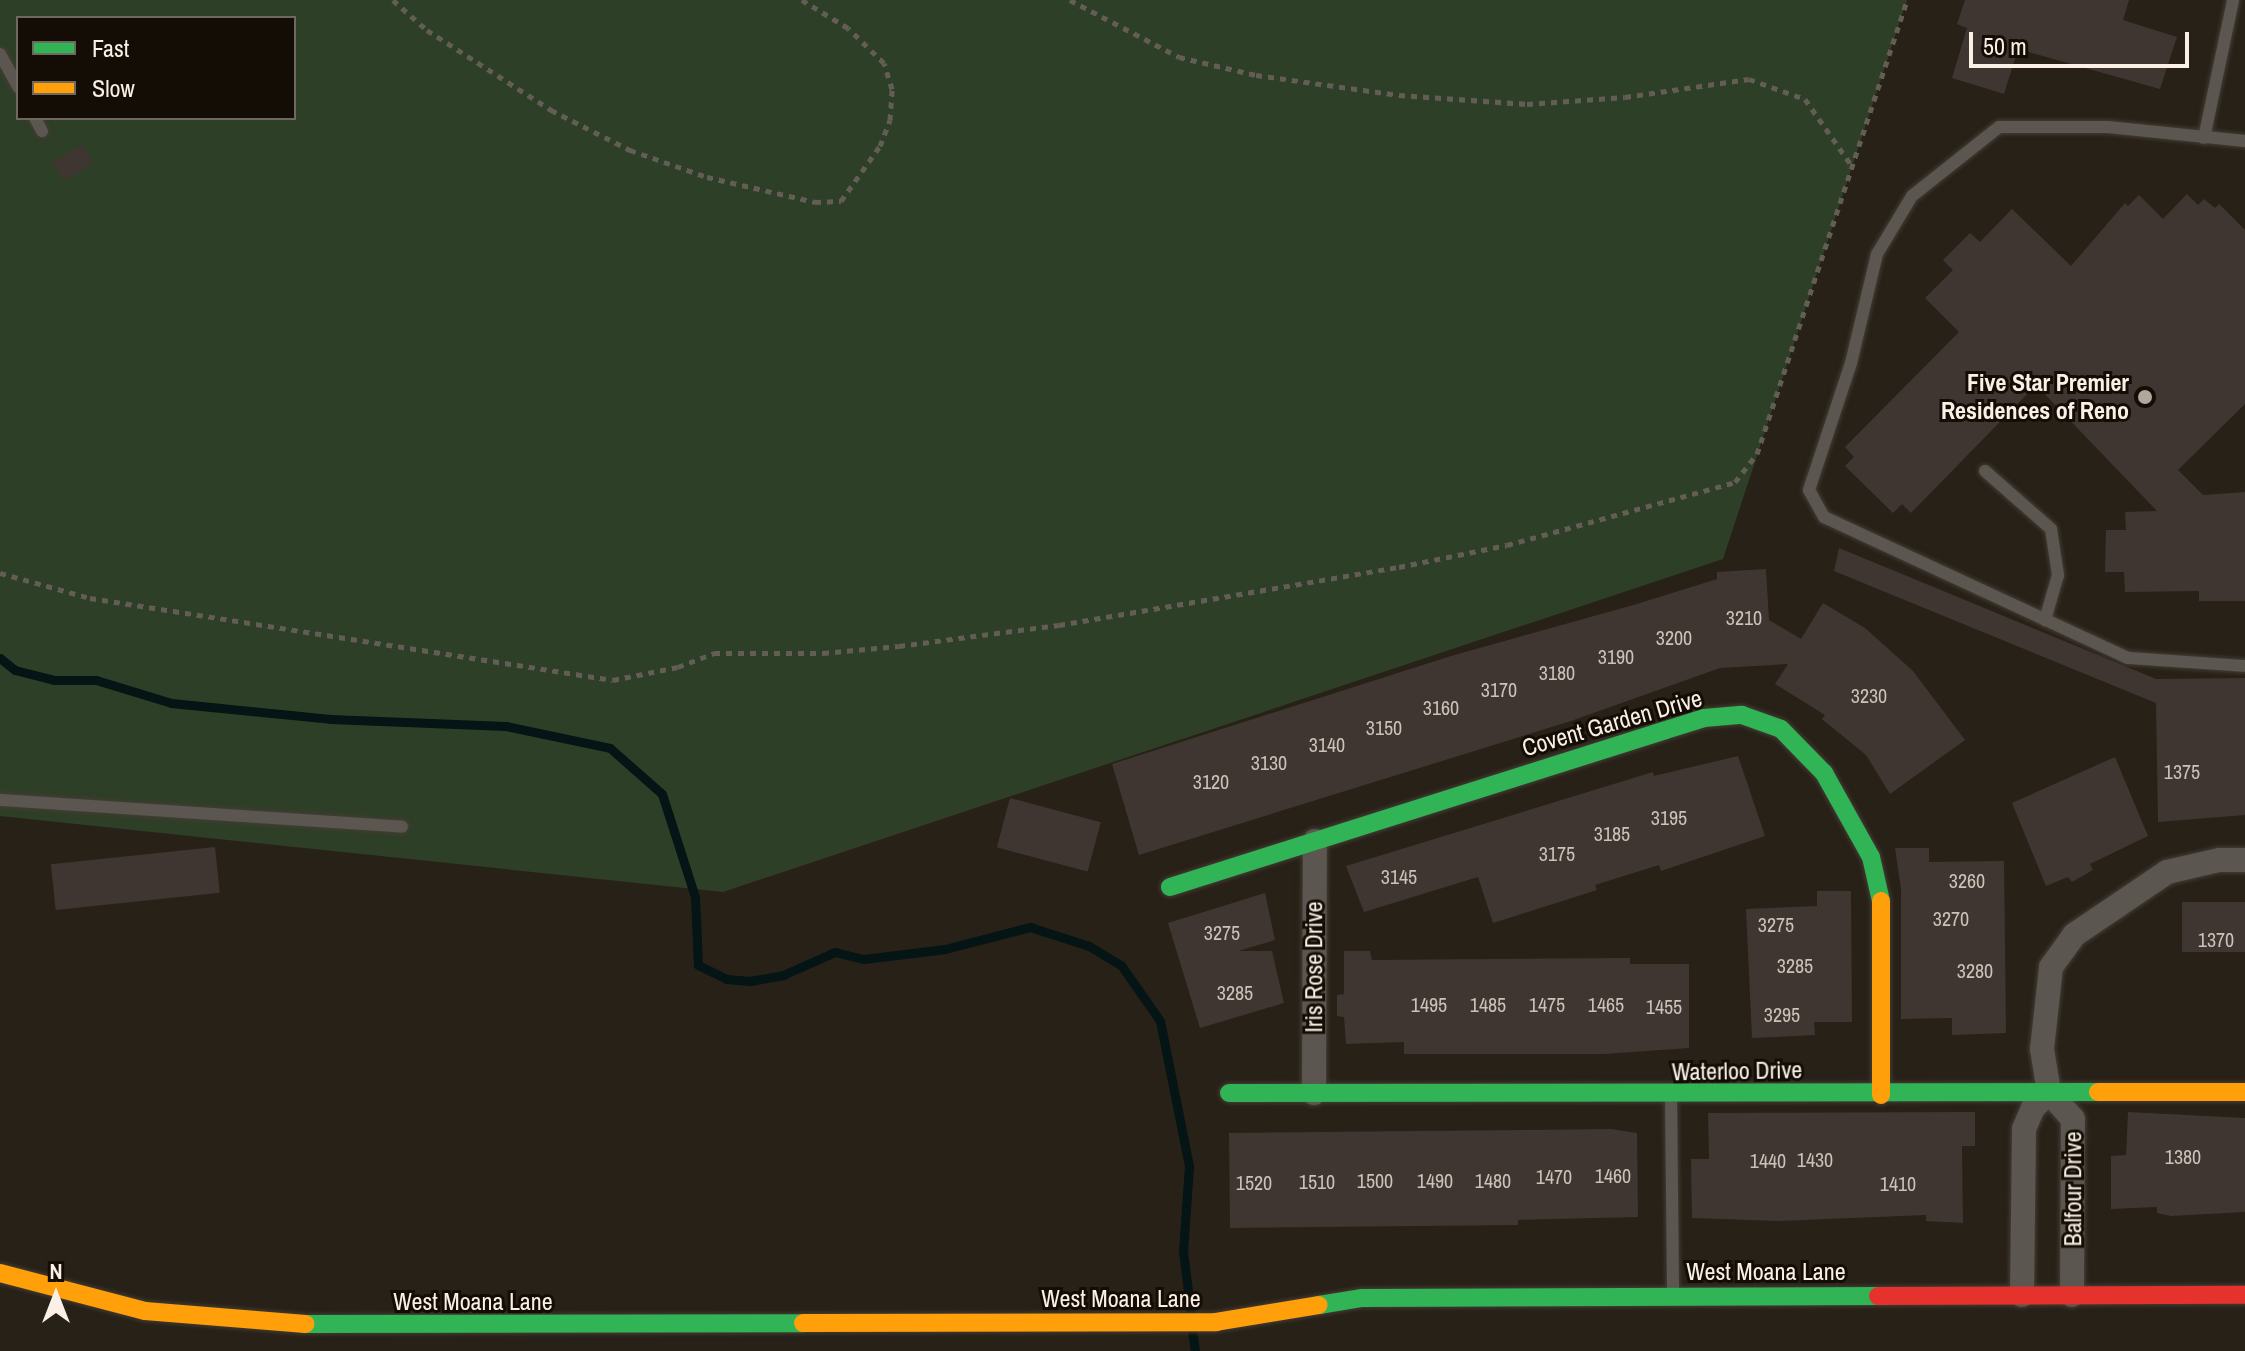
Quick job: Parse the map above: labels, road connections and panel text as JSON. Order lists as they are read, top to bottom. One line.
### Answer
{"streets":{"street":["Covent Garden Drive","Iris Rose Drive","Waterloo Drive","Balfour Drive","West Moana Lane"]},"crossings":[["Covent Garden Drive","Iris Rose Drive"],["Covent Garden Drive","Waterloo Drive"],["Iris Rose Drive","Waterloo Drive"],["Waterloo Drive","Balfour Drive"],["Balfour Drive","West Moana Lane"]],"places":["Five Star Premier Residences of Reno"],"house_numbers":["3210","3200","3190","3180","3170","3230","3160","3150","3140","3130","1375","3120","3195","3185","3175","3145","3260","3270","3275","3275","1370","3285","3280","3285","1495","1485","1475","1465","1455","3295","1380","1430","1440","1460","1470","1500","1490","1480","1510","1520","1410"],"legend":["Fast","Slow"],"scale_bar":"50 m","north":"top"}
